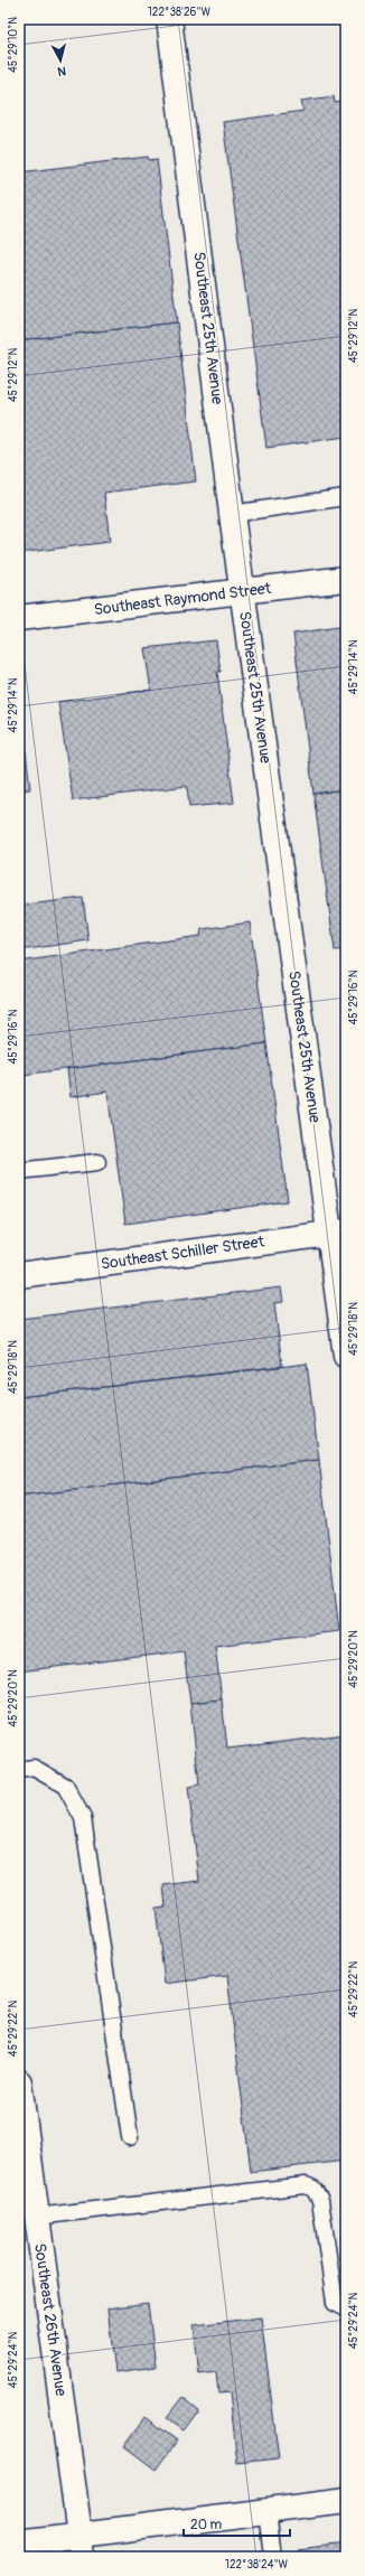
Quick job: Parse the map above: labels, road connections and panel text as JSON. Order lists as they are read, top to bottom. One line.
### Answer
{"streets":{"street":["Southeast 25th Avenue","Southeast Raymond Street","Southeast Schiller Street","Southeast 26th Avenue"]},"crossings":[["Southeast 25th Avenue","Southeast Raymond Street"],["Southeast 25th Avenue","Southeast Schiller Street"]],"scale_bar":"20 m","north":"bottom","coordinates":["122°38'26\"W","45°29'10\"N","45°29'12\"N","45°29'14\"N","45°29'16\"N","45°29'18\"N","45°29'20\"N","45°29'22\"N","45°29'24\"N","122°38'24\"W"]}
